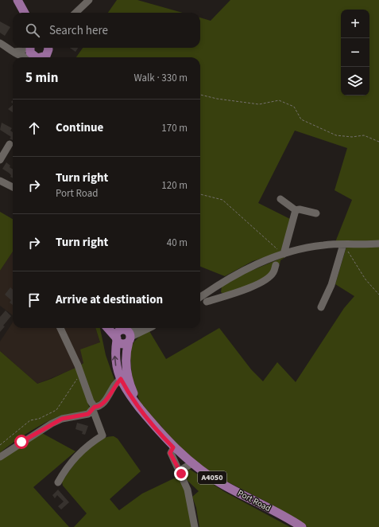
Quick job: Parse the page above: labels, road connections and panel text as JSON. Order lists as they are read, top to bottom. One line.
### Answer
{"streets":{"main road":["A4050","Port Road"]},"page":{"map_buttons":["+","−"],"search":"Search here","heading":["5 min","Walk · 330 m"],"list":[["Continue","170 m"],["Turn right","Port Road","120 m"],["Turn right","40 m"],"Arrive at destination"]}}
